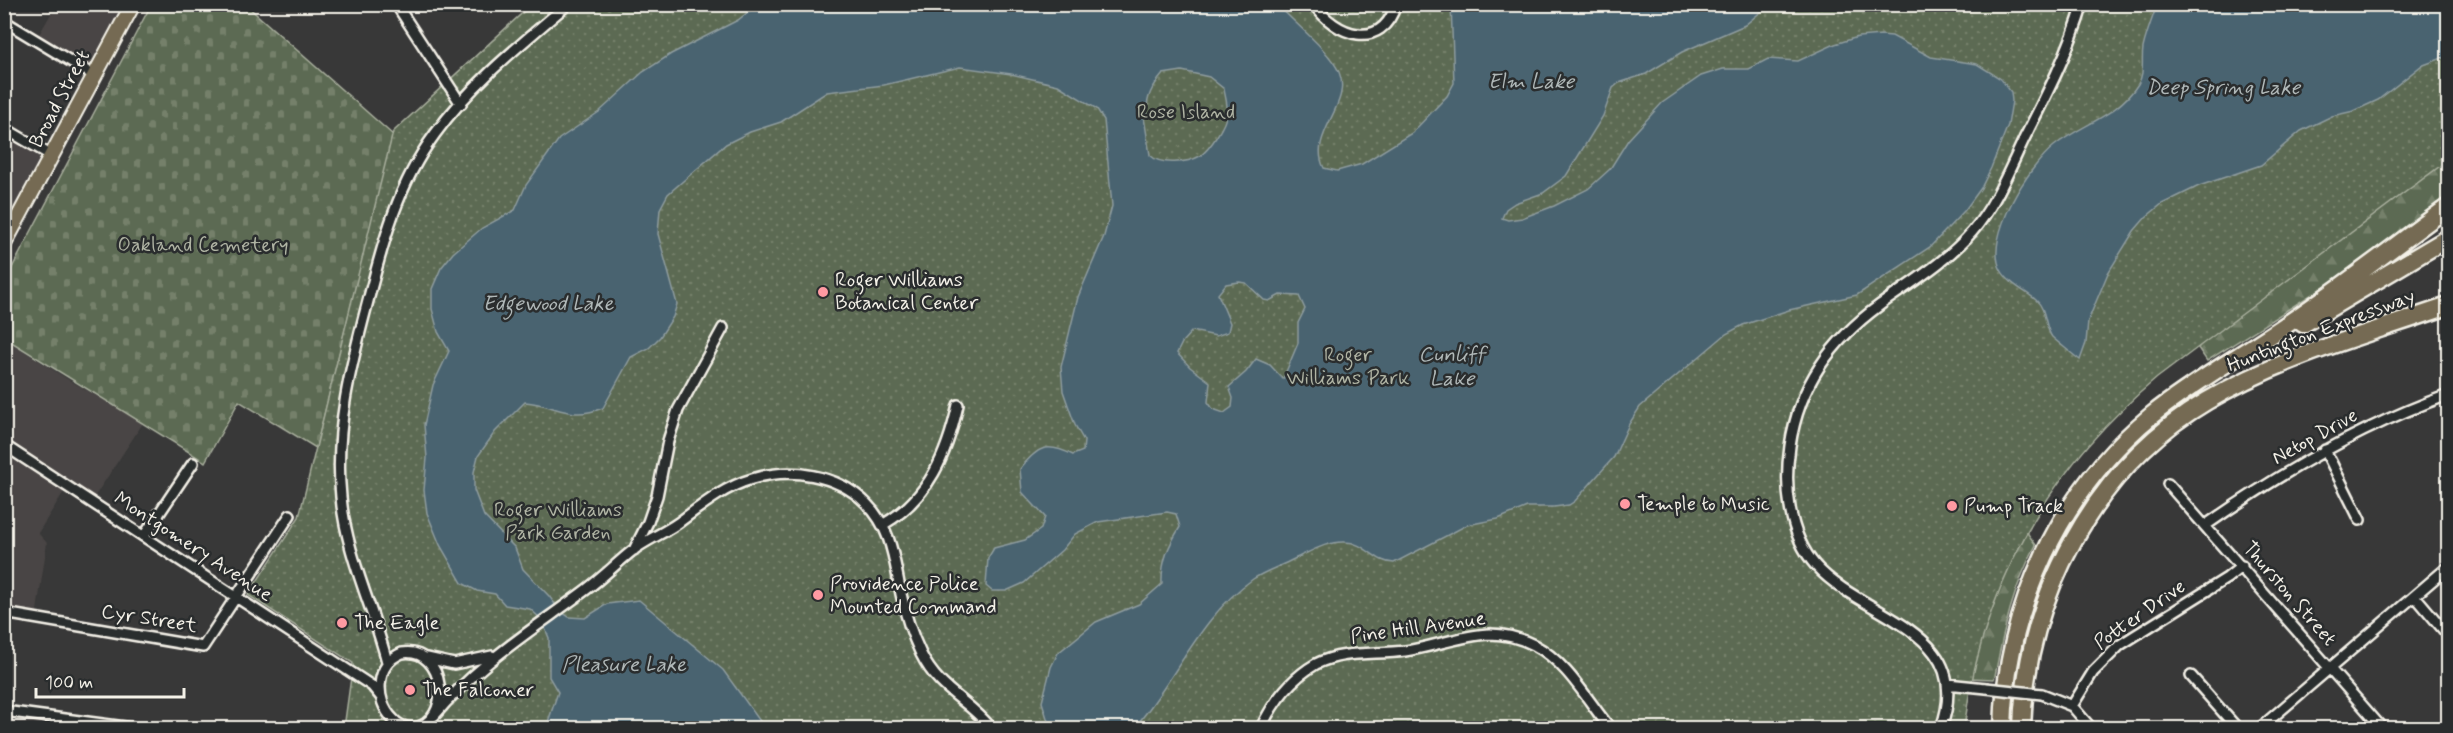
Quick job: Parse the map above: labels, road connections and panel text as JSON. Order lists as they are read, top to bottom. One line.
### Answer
{"streets":{"highway":["Huntington Expressway"],"main road":["Broad Street"],"street":["Netop Drive","Montgomery Avenue","Thurston Street","Potter Drive","Cyr Street","Pine Hill Avenue"]},"crossings":[["Netop Drive","Thurston Street"],["Montgomery Avenue","Cyr Street"],["Thurston Street","Potter Drive"]],"water":["Elm Lake","Deep Spring Lake","Edgewood Lake","Cunliff Lake","Pleasure Lake"],"parks":["Rose Island","Oakland Cemetery","Roger Williams Park","Roger Williams Park Garden"],"places":["Roger Williams Botanical Center","Temple to Music","Pump Track","Providence Police Mounted Command","The Eagle","The Falconer"],"scale_bar":"100 m"}
